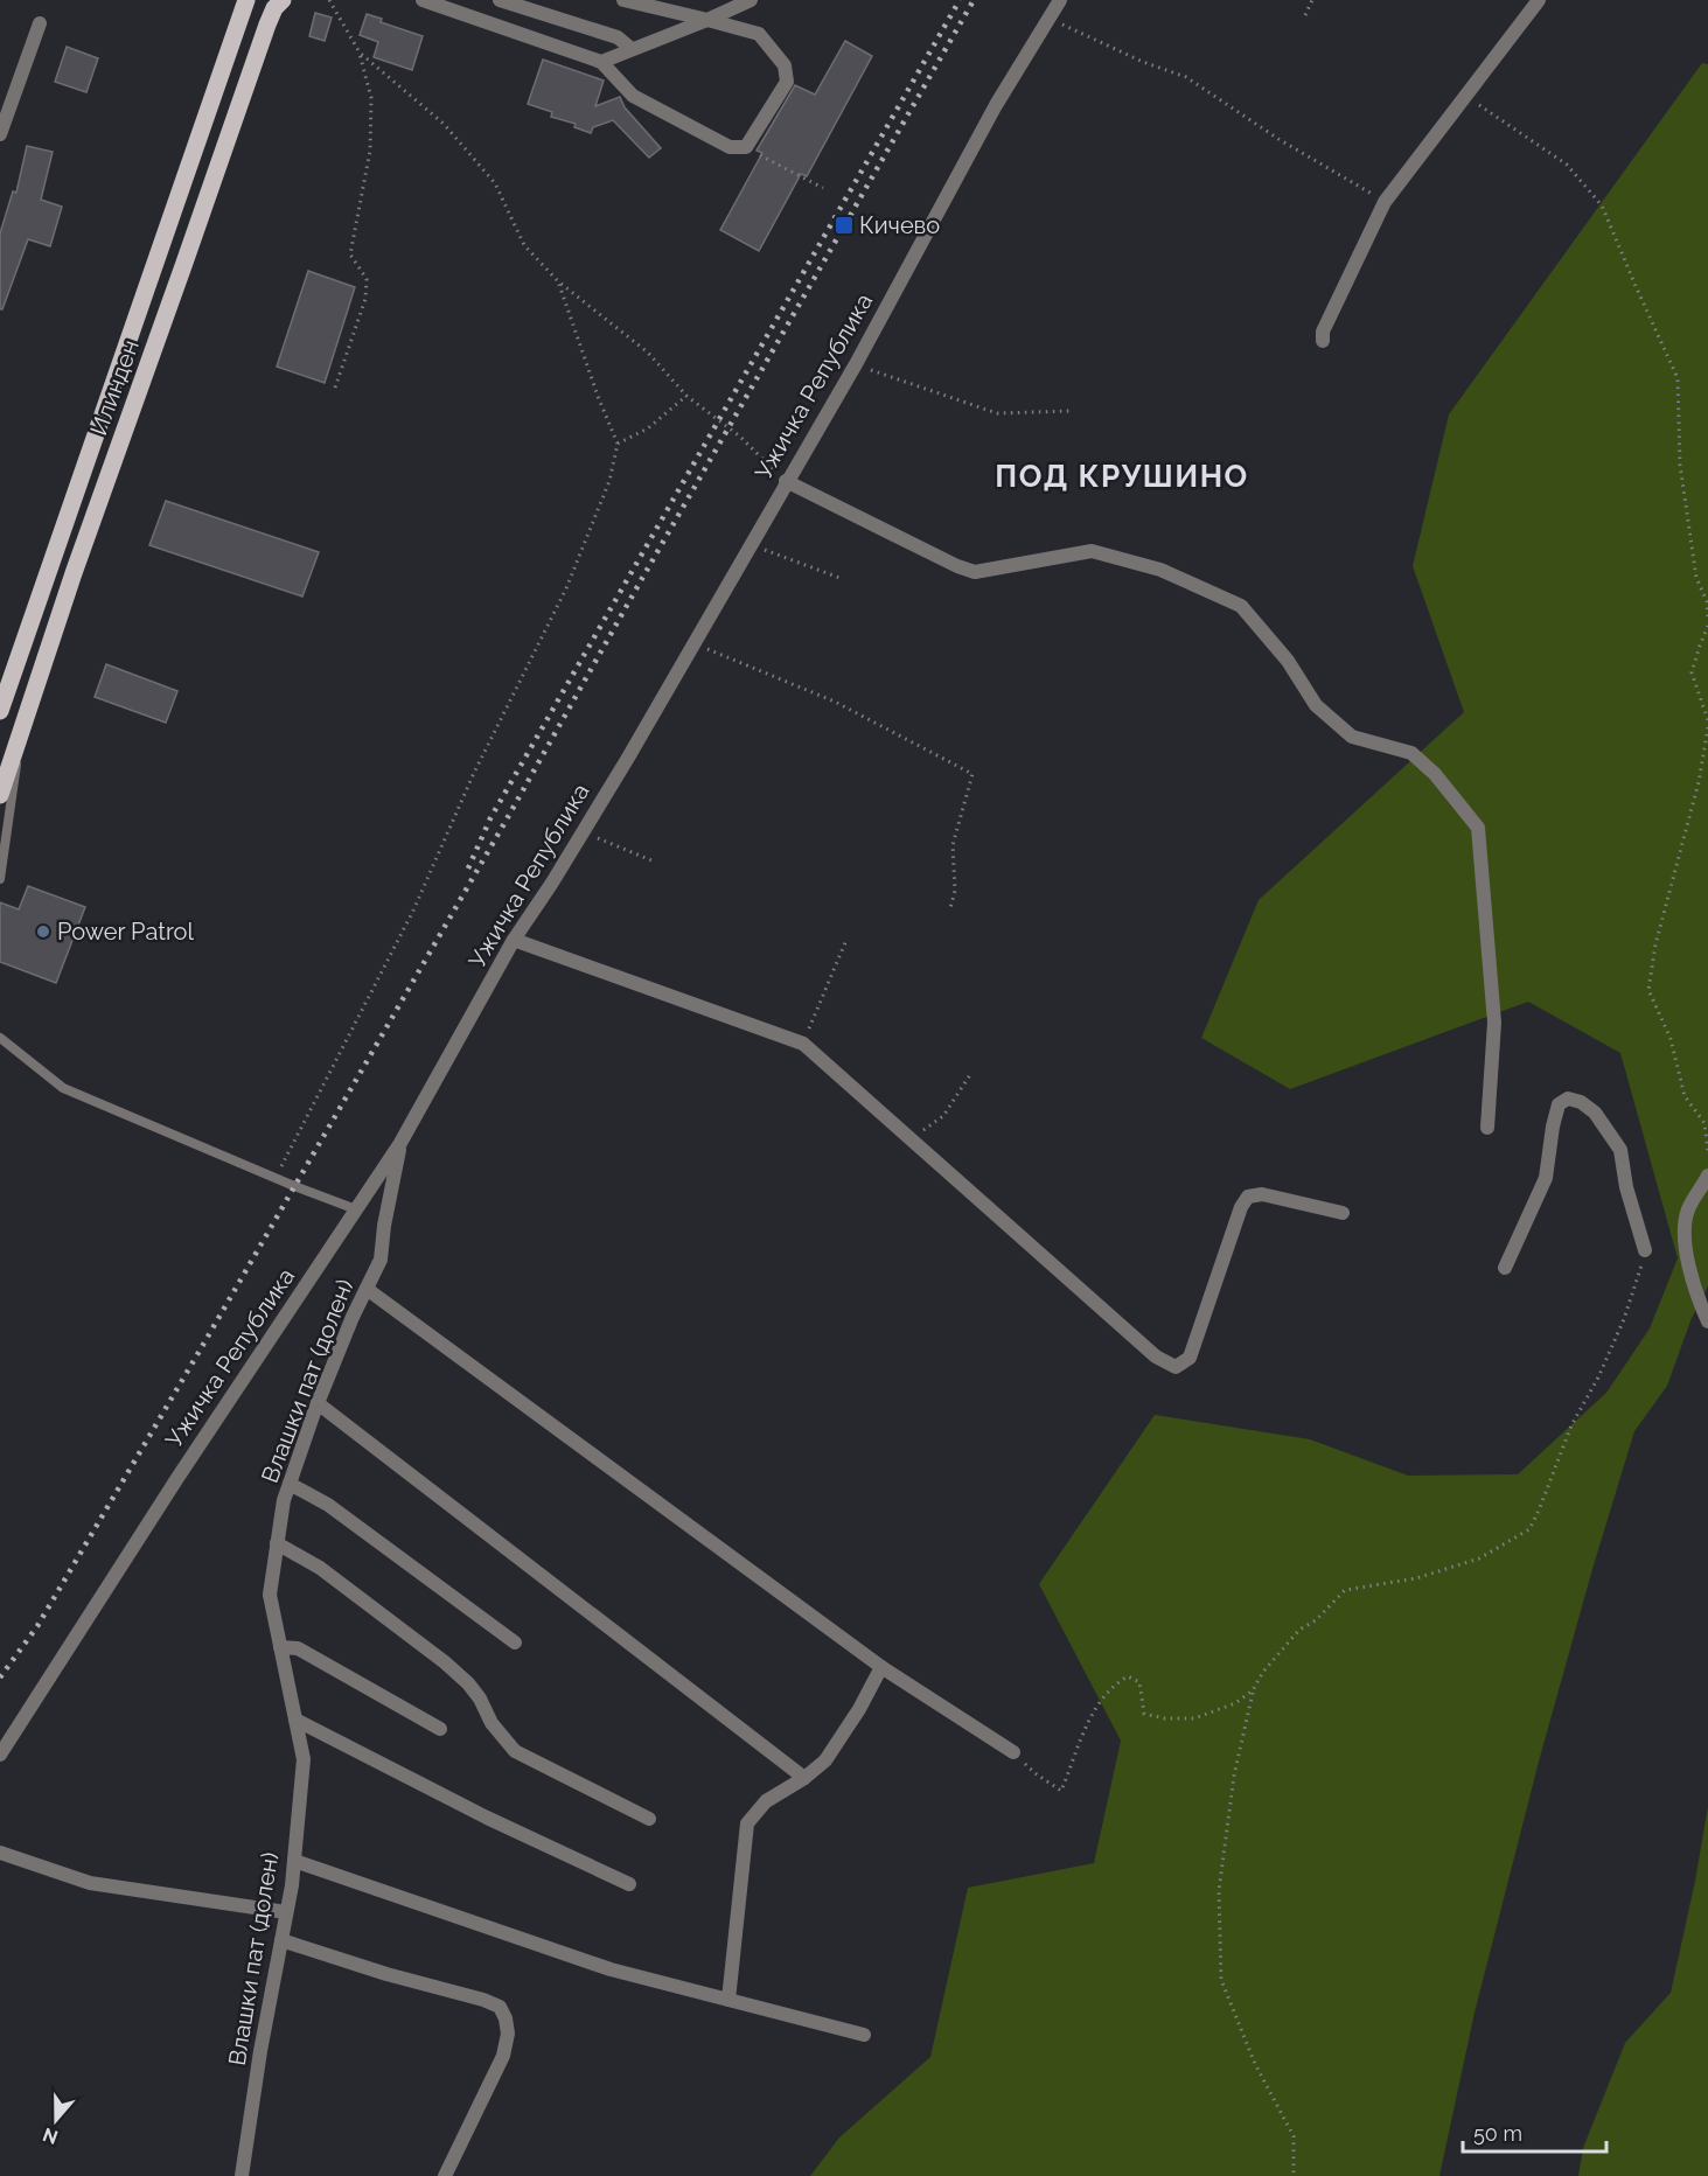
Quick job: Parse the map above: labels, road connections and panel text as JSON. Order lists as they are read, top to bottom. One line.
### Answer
{"streets":{"main road":["Илинден"],"street":["Ужичка Република","Влашки пат (долен)"]},"crossings":[["Ужичка Република","Влашки пат (долен)"]],"districts":["ПОД КРУШИНО"],"places":{"transit":["Кичево"],"other":["Power Patrol"]},"scale_bar":"50 m","north":"bottom"}
